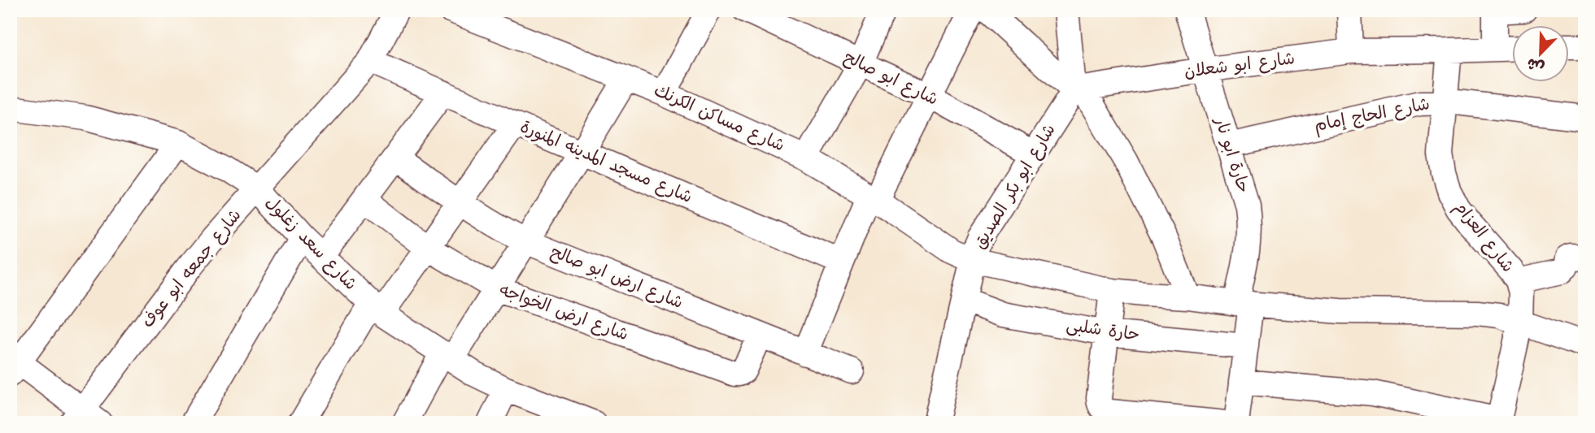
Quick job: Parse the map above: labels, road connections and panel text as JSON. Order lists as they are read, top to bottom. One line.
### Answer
{"streets":{"street":["شارع ابو شعلان","شارع ابو صالح","شارع الحاج إمام","شارع مساكن الكرنك","حارة ابو نار","شارع مسجد المدينه المنورة","شارع ابو بكر الصديق","شارع العزام","شارع سعد زغلول","شارع جمعه ابو عوف","شارع ارض ابو صالح","شارع ارض الخواجه","حارة شلبى"]},"crossings":[["شارع ابو شعلان","حارة ابو نار"],["شارع ابو شعلان","شارع ابو بكر الصديق"],["شارع ابو شعلان","شارع العزام"],["شارع ابو صالح","شارع ابو بكر الصديق"],["شارع الحاج إمام","حارة ابو نار"],["شارع الحاج إمام","شارع العزام"],["شارع مساكن الكرنك","حارة ابو نار"],["شارع مساكن الكرنك","شارع ابو بكر الصديق"],["شارع مساكن الكرنك","شارع العزام"],["حارة ابو نار","حارة شلبى"],["شارع مسجد المدينه المنورة","شارع جمعه ابو عوف"],["شارع ابو بكر الصديق","حارة شلبى"],["شارع سعد زغلول","شارع جمعه ابو عوف"],["شارع ارض ابو صالح","شارع ارض الخواجه"]],"north":"bottom left"}
